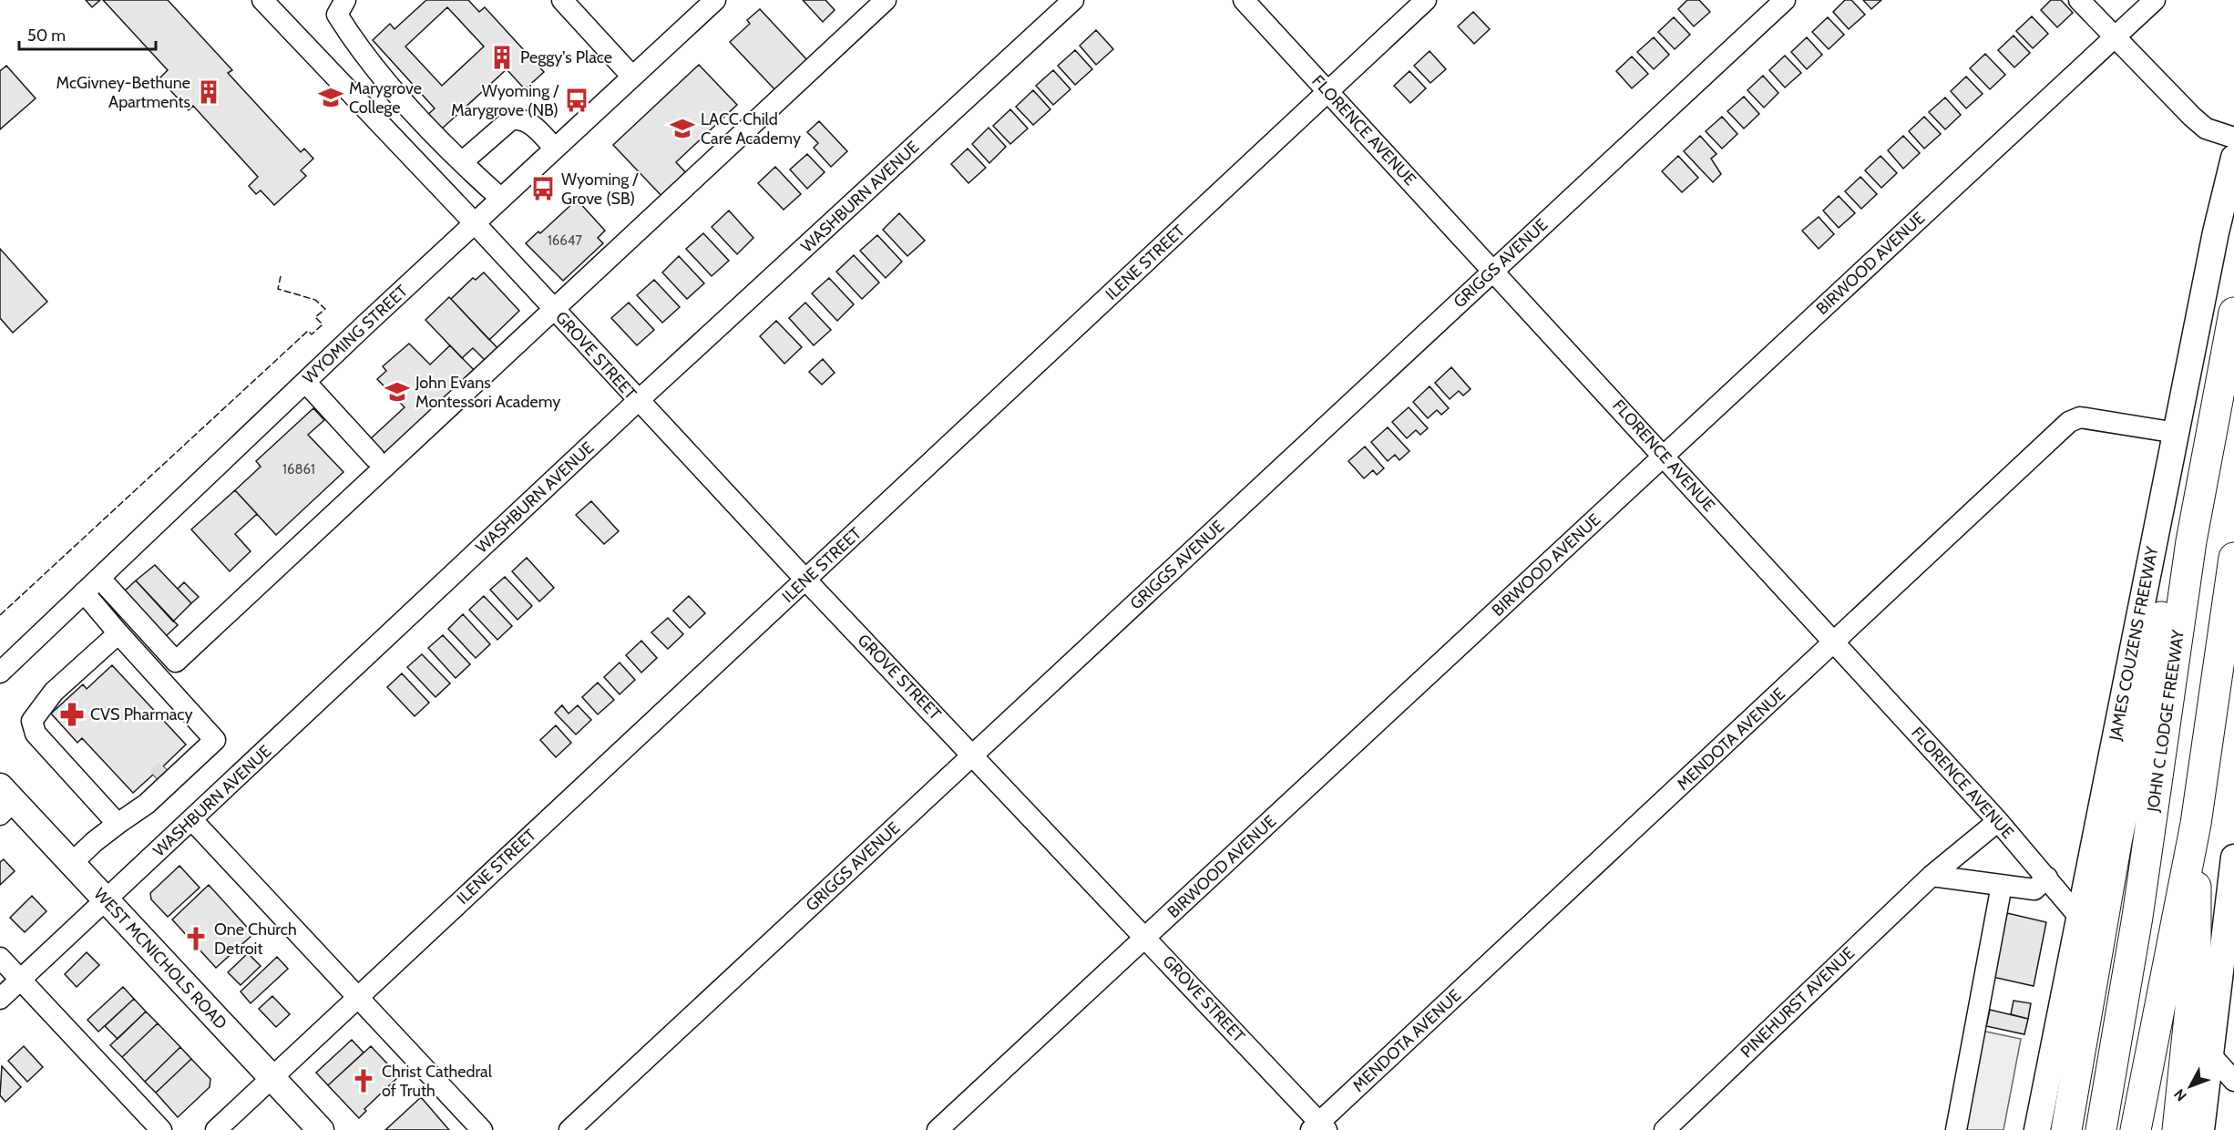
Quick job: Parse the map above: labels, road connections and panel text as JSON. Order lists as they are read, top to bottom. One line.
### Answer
{"streets":{"highway":["JOHN C LODGE FREEWAY"],"main road":["JAMES COUZENS FREEWAY","WEST MCNICHOLS ROAD"],"street":["FLORENCE AVENUE","WASHBURN AVENUE","ILENE STREET","GRIGGS AVENUE","BIRWOOD AVENUE","WYOMING STREET","GROVE STREET","MENDOTA AVENUE","PINEHURST AVENUE"]},"crossings":[["FLORENCE AVENUE","ILENE STREET"],["FLORENCE AVENUE","GRIGGS AVENUE"],["FLORENCE AVENUE","BIRWOOD AVENUE"],["FLORENCE AVENUE","JAMES COUZENS FREEWAY"],["FLORENCE AVENUE","MENDOTA AVENUE"],["FLORENCE AVENUE","PINEHURST AVENUE"],["WASHBURN AVENUE","GROVE STREET"],["WASHBURN AVENUE","WEST MCNICHOLS ROAD"],["ILENE STREET","GROVE STREET"],["ILENE STREET","WEST MCNICHOLS ROAD"],["GRIGGS AVENUE","GROVE STREET"],["BIRWOOD AVENUE","GROVE STREET"],["WYOMING STREET","GROVE STREET"],["GROVE STREET","MENDOTA AVENUE"],["JAMES COUZENS FREEWAY","MENDOTA AVENUE"]],"places":{"building":["Peggy's Place","McGivney-Bethune Apartments"],"school or university":["Marygrove College","LACC Child Care Academy","John Evans Montessori Academy"],"bus stop":["Wyoming / Marygrove (NB)","Wyoming / Grove (SB)"],"pharmacy":["CVS Pharmacy"],"church":["One Church Detroit","Christ Cathedral of Truth"]},"house_numbers":["16647","16861"],"scale_bar":"50 m","north":"bottom left"}
